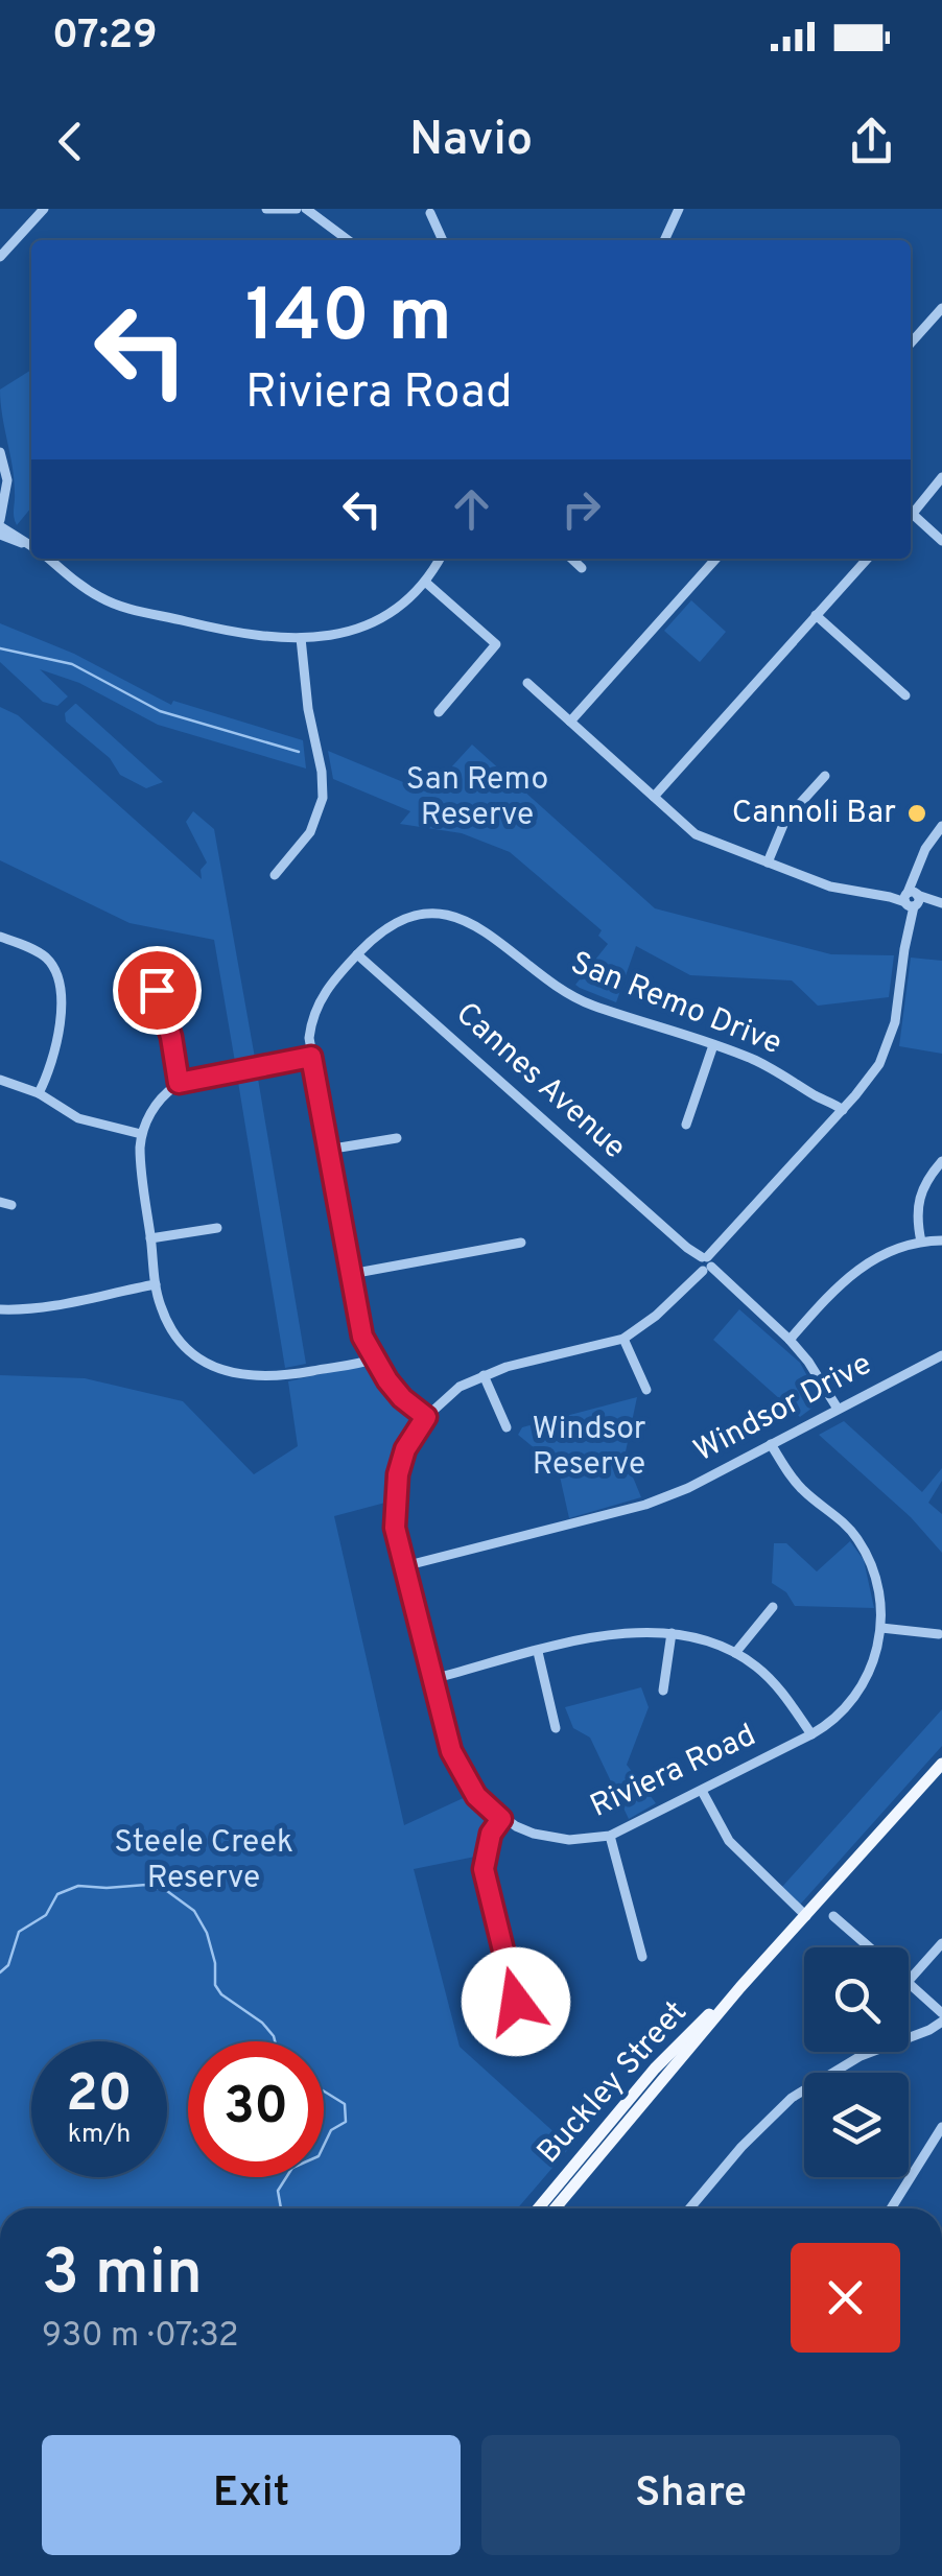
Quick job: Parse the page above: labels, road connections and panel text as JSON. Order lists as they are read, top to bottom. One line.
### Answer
{"streets":{"main road":["Buckley Street"],"street":["San Remo Drive","Cannes Avenue","Windsor Drive","Riviera Road"]},"crossings":[["San Remo Drive","Cannes Avenue"],["San Remo Drive","Riviera Road"],["Cannes Avenue","Windsor Drive"],["Cannes Avenue","Riviera Road"],["Windsor Drive","Riviera Road"]],"parks":["San Remo Reserve","Windsor Reserve","Steele Creek Reserve"],"places":["Cannoli Bar"],"page":{"status":"07:29","header":"Navio","turn":["140 m","Riviera Road"],"speed":"20 km/h","limit":"30","heading":["3 min","930 m · 07:32"],"buttons":["Exit","Share"]}}
